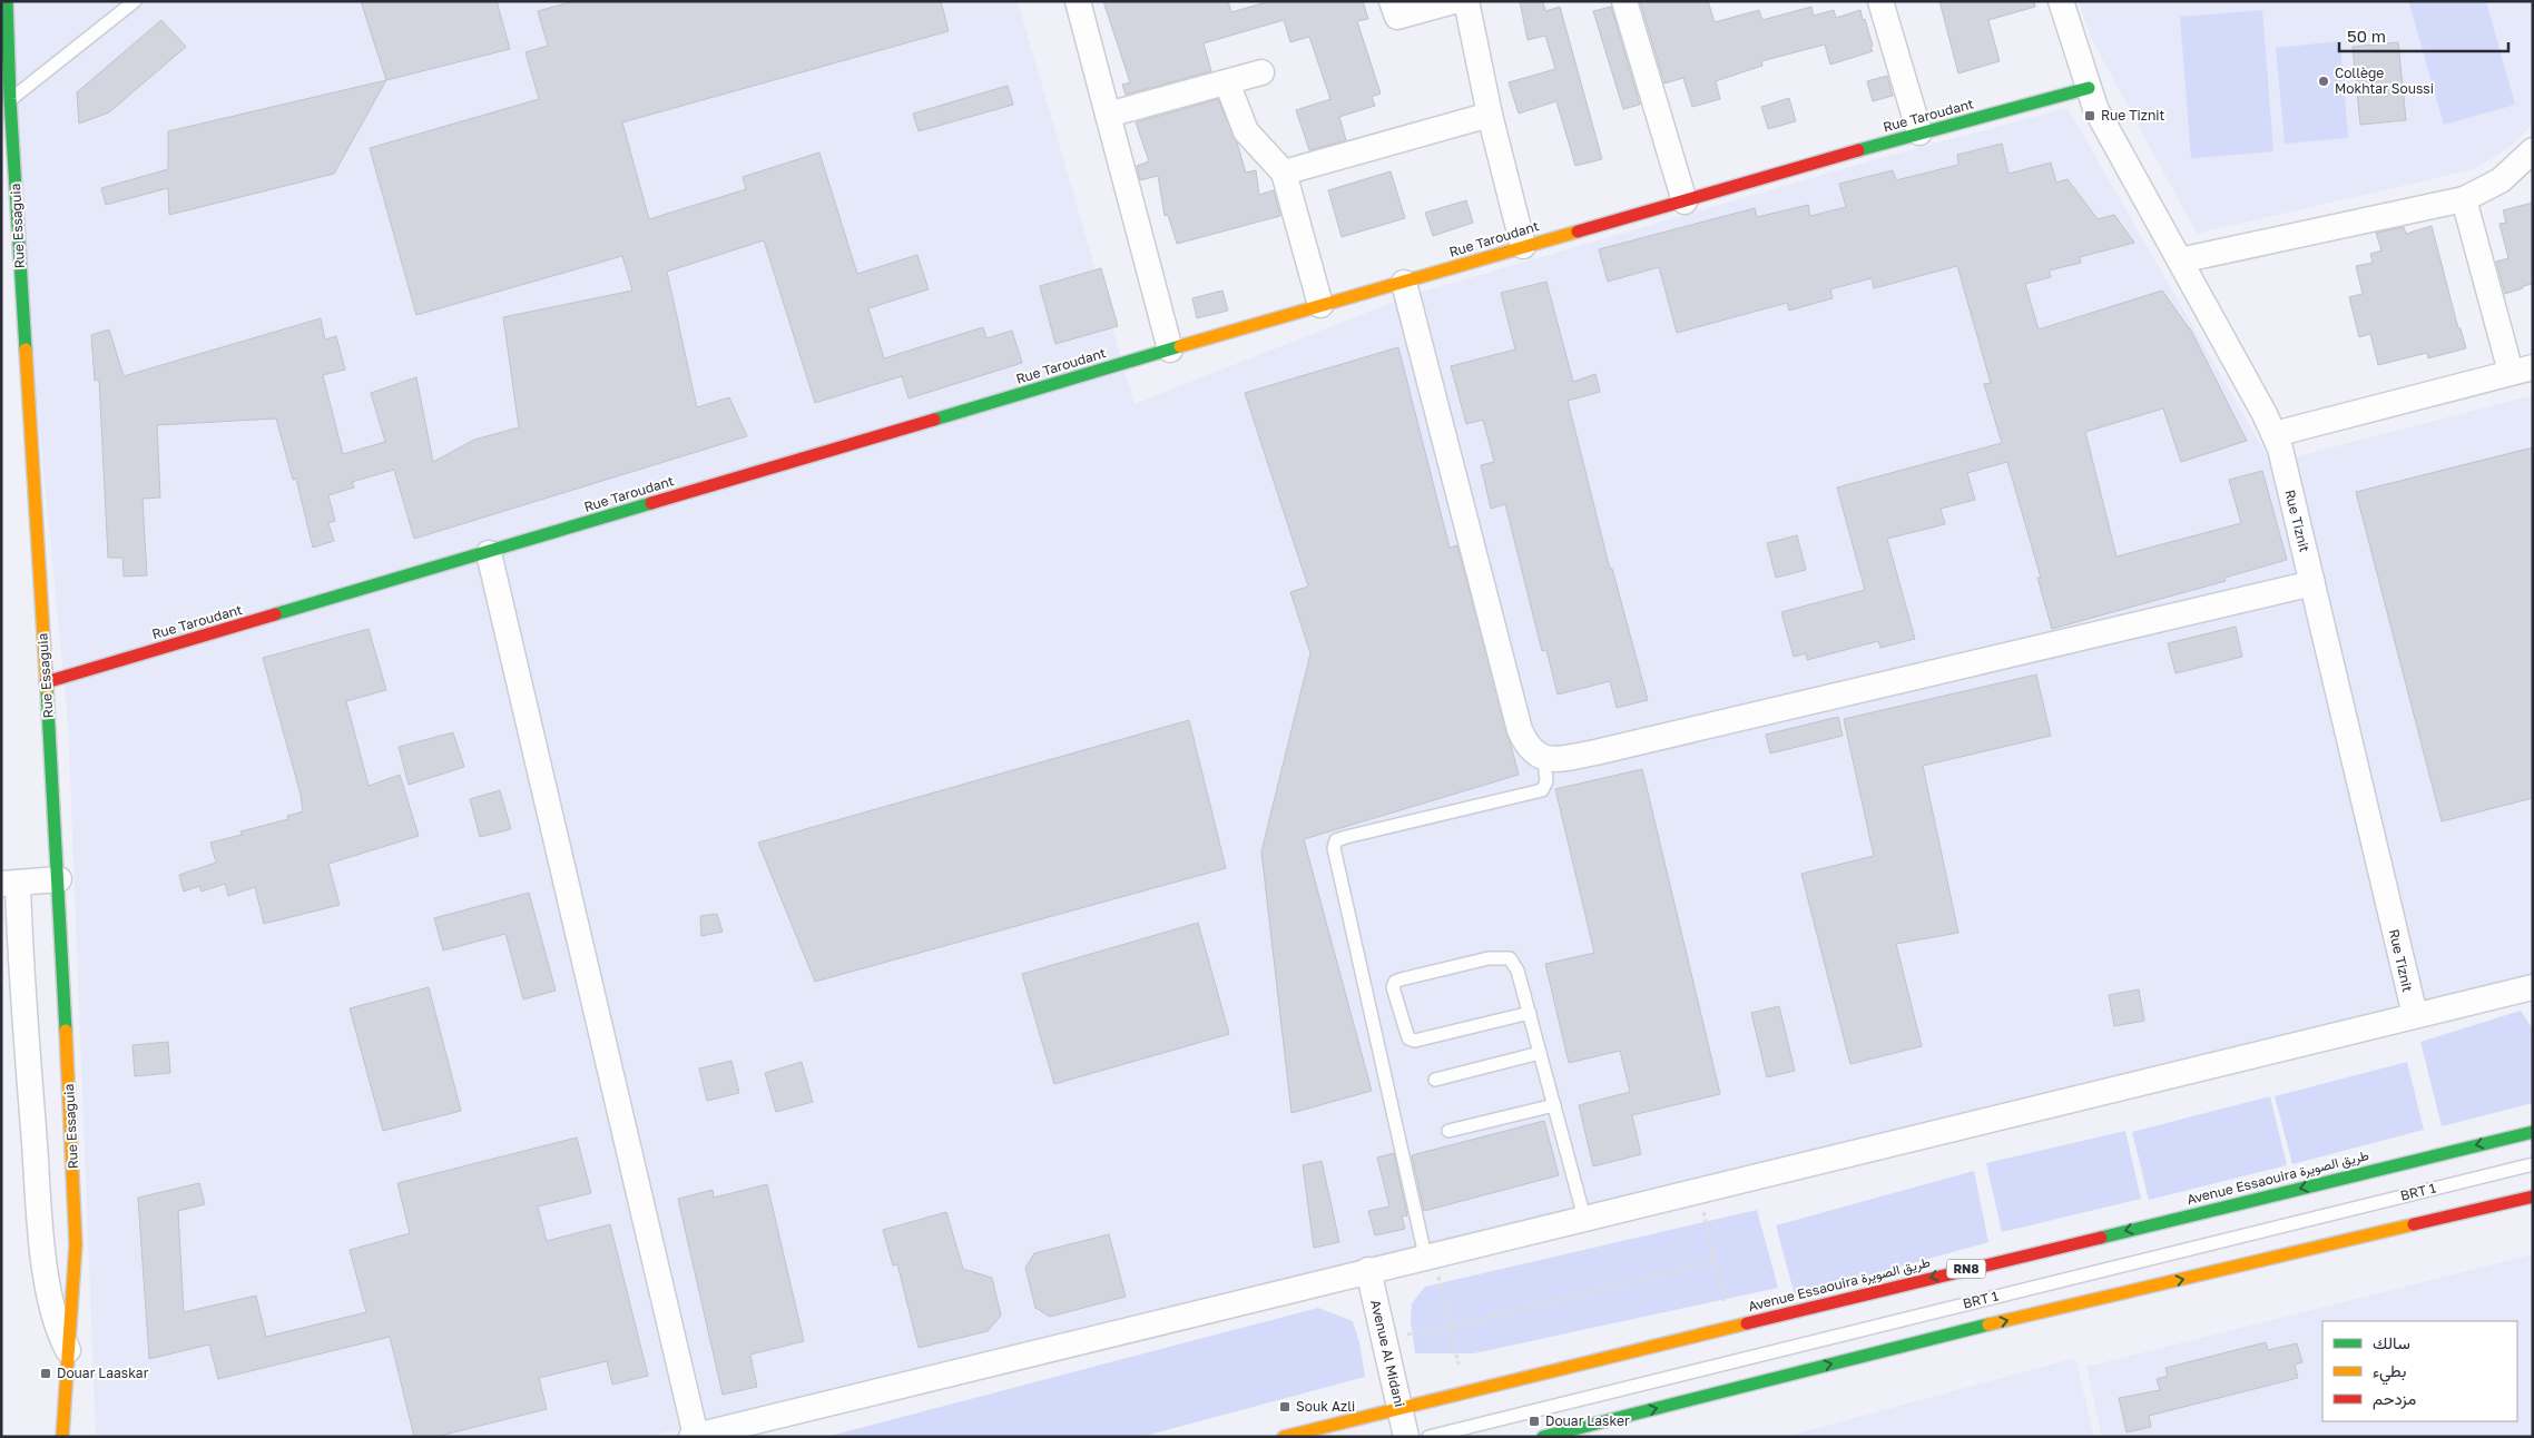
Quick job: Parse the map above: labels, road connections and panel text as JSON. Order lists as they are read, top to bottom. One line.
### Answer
{"streets":{"street":["Rue Taroudant","Rue Essaguia","Rue Tiznit","Avenue Essaouira طريق الصويرة","RN8","Avenue Al Midani"],"lane":["BRT 1"]},"crossings":[["Rue Taroudant","Rue Essaguia"],["Rue Taroudant","Rue Tiznit"],["Avenue Essaouira طريق الصويرة","Avenue Al Midani"]],"places":{"other":["Collège Mokhtar Soussi"],"transit":["Rue Tiznit","Douar Laaskar","Souk Azli","Douar Lasker"]},"legend":["سالك","بطيء","مزدحم"],"scale_bar":"50 m"}
